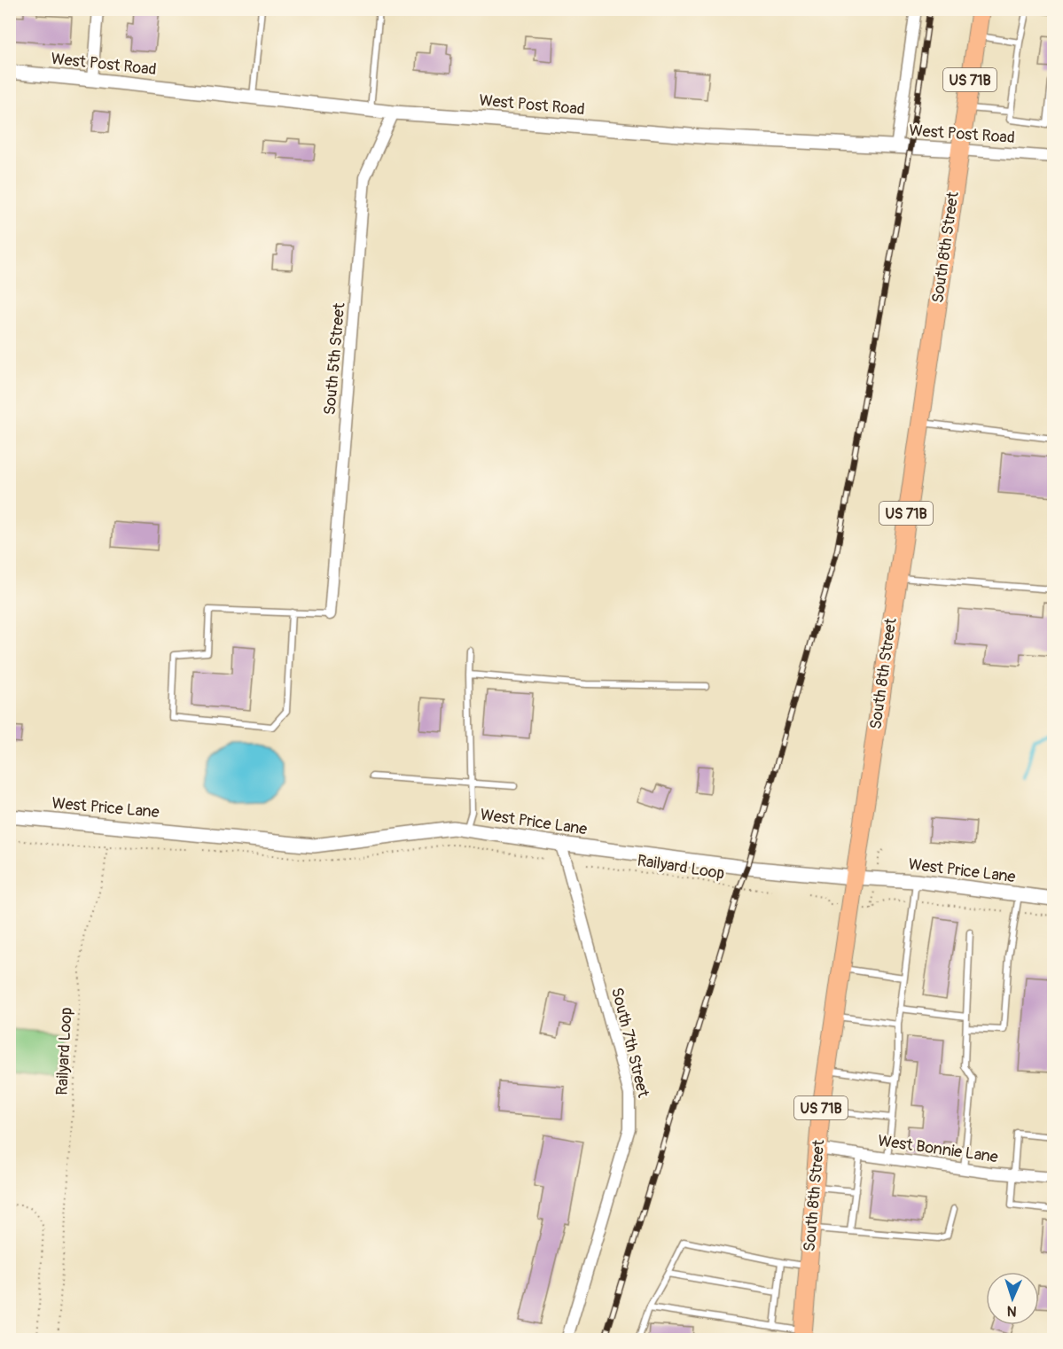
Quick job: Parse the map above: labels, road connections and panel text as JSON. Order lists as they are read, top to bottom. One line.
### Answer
{"streets":{"main road":["US 71B","South 8th Street"],"street":["West Post Road","South 5th Street","West Price Lane","South 7th Street","West Bonnie Lane"],"path":["Railyard Loop"]},"crossings":[["West Post Road","South 8th Street"],["West Post Road","South 5th Street"],["South 8th Street","West Price Lane"],["South 8th Street","West Bonnie Lane"],["West Price Lane","South 7th Street"]],"north":"bottom"}
